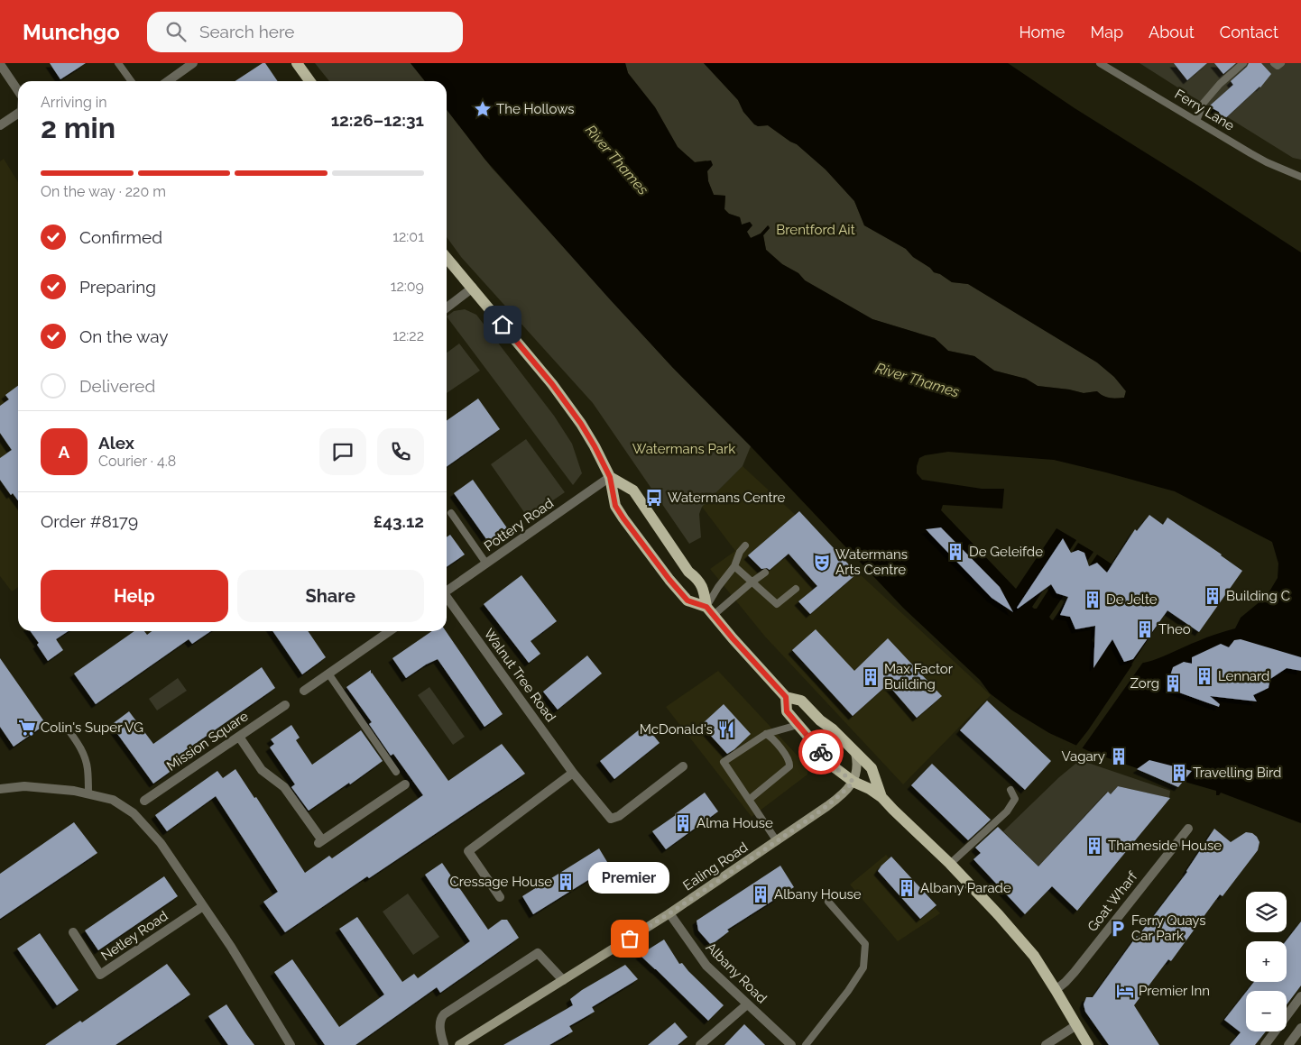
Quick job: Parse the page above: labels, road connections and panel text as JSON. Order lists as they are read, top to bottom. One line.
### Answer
{"streets":{"main road":["Ealing Road"],"street":["Pottery Road","Walnut Tree Road","Mission Square","Goat Wharf","Netley Road","Albany Road"],"lane":["Ferry Lane"]},"crossings":[["Ealing Road","Albany Road"]],"water":["River Thames"],"parks":["Brentford Ait","Watermans Park"],"places":{"place":["The Hollows"],"bus stop":["Watermans Centre"],"building":["De Geleifde","Building C","De Jelte","Theo","Lennard","Max Factor Building","Zorg","Vagary","Travelling Bird","Alma House","Thameside House","Cressage House","Albany Parade","Albany House"],"theatre":["Watermans Arts Centre"],"supermarket":["Colin's Super VG"],"restaurant":["McDonald's"],"parking":["Ferry Quays Car Park"],"other":["Premier"],"hotel":["Premier Inn"]},"page":{"header":"Munchgo","search":"Search here","nav":["Home","Map","About","Contact"],"heading":["2 min","Arriving in","12:26–12:31"],"panel":["Alex","Courier · 4.8","Order #8179","£43.12"],"bar":"On the way · 220 m","list":[["Confirmed","12:01"],["Preparing","12:09"],["On the way","12:22"],"Delivered"],"round":"A","buttons":["Help","Share"],"bubble":"Premier","map_buttons":["+","−"]}}
